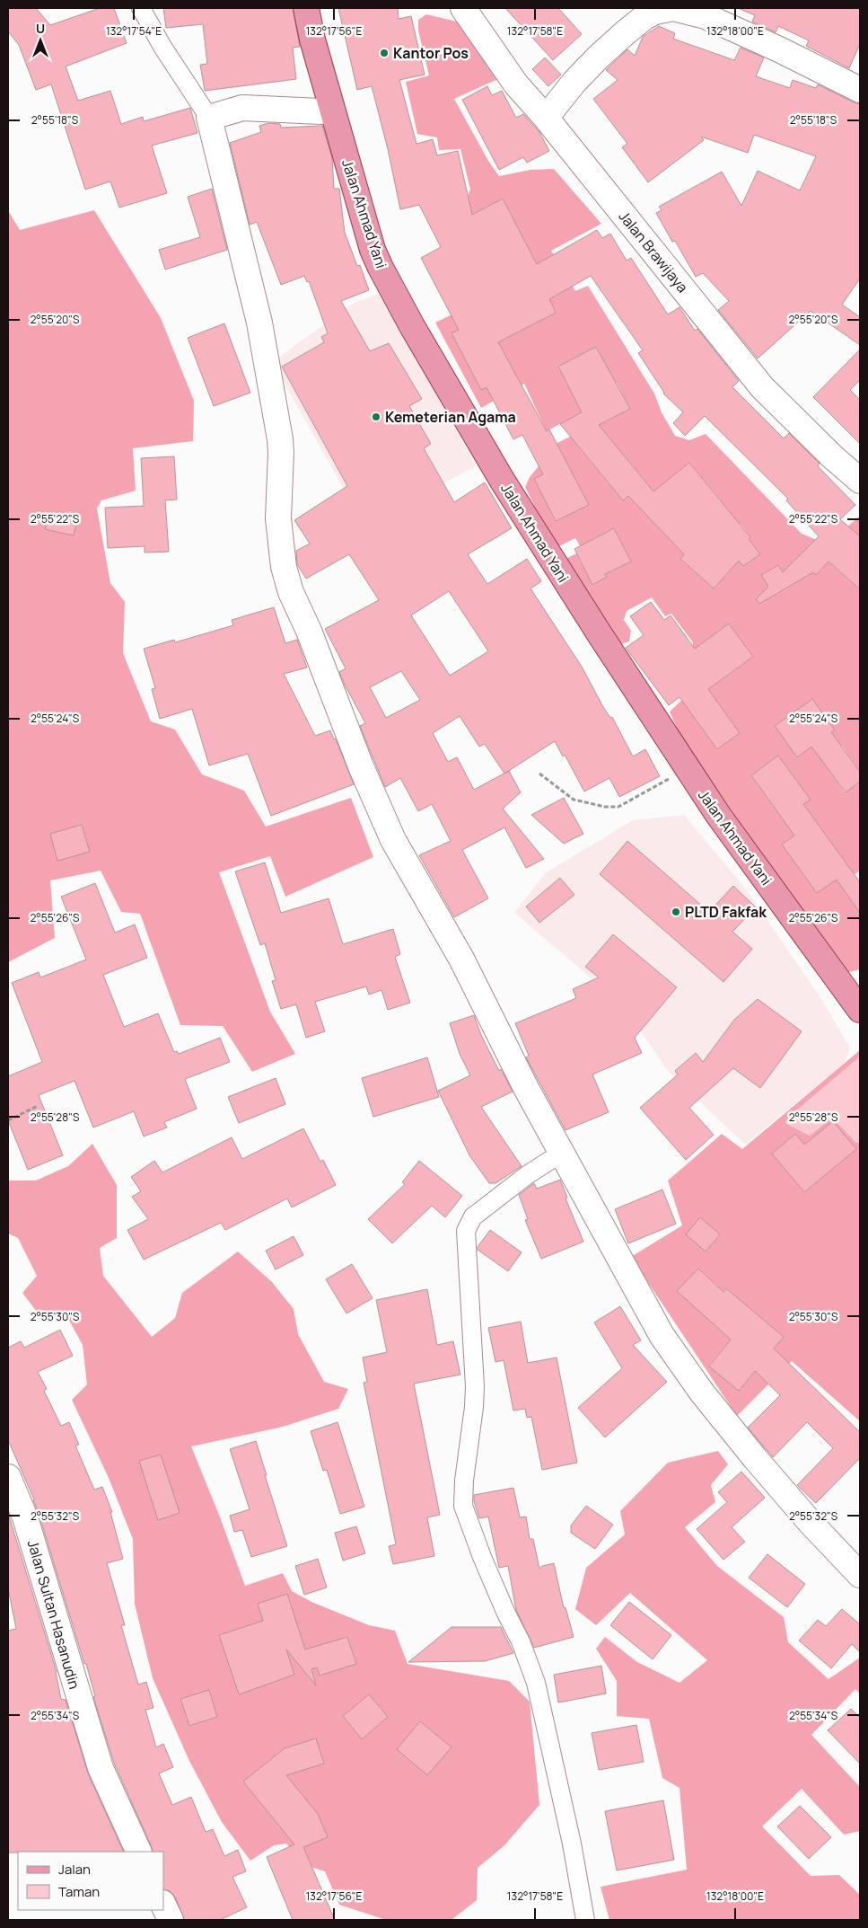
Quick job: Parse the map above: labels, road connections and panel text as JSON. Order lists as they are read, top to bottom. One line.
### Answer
{"streets":{"main road":["Jalan Ahmad Yani","Jalan Brawijaya","Jalan Sultan Hasanudin"]},"places":["Kantor Pos","Kemeterian Agama","PLTD Fakfak"],"legend":["Jalan","Taman"],"north":"top","coordinates":["132°17'54\"E","132°17'56\"E","132°17'58\"E","132°18'00\"E","2°55'18\"S","2°55'20\"S","2°55'22\"S","2°55'24\"S","2°55'26\"S","2°55'28\"S","2°55'30\"S","2°55'32\"S","2°55'34\"S"]}
